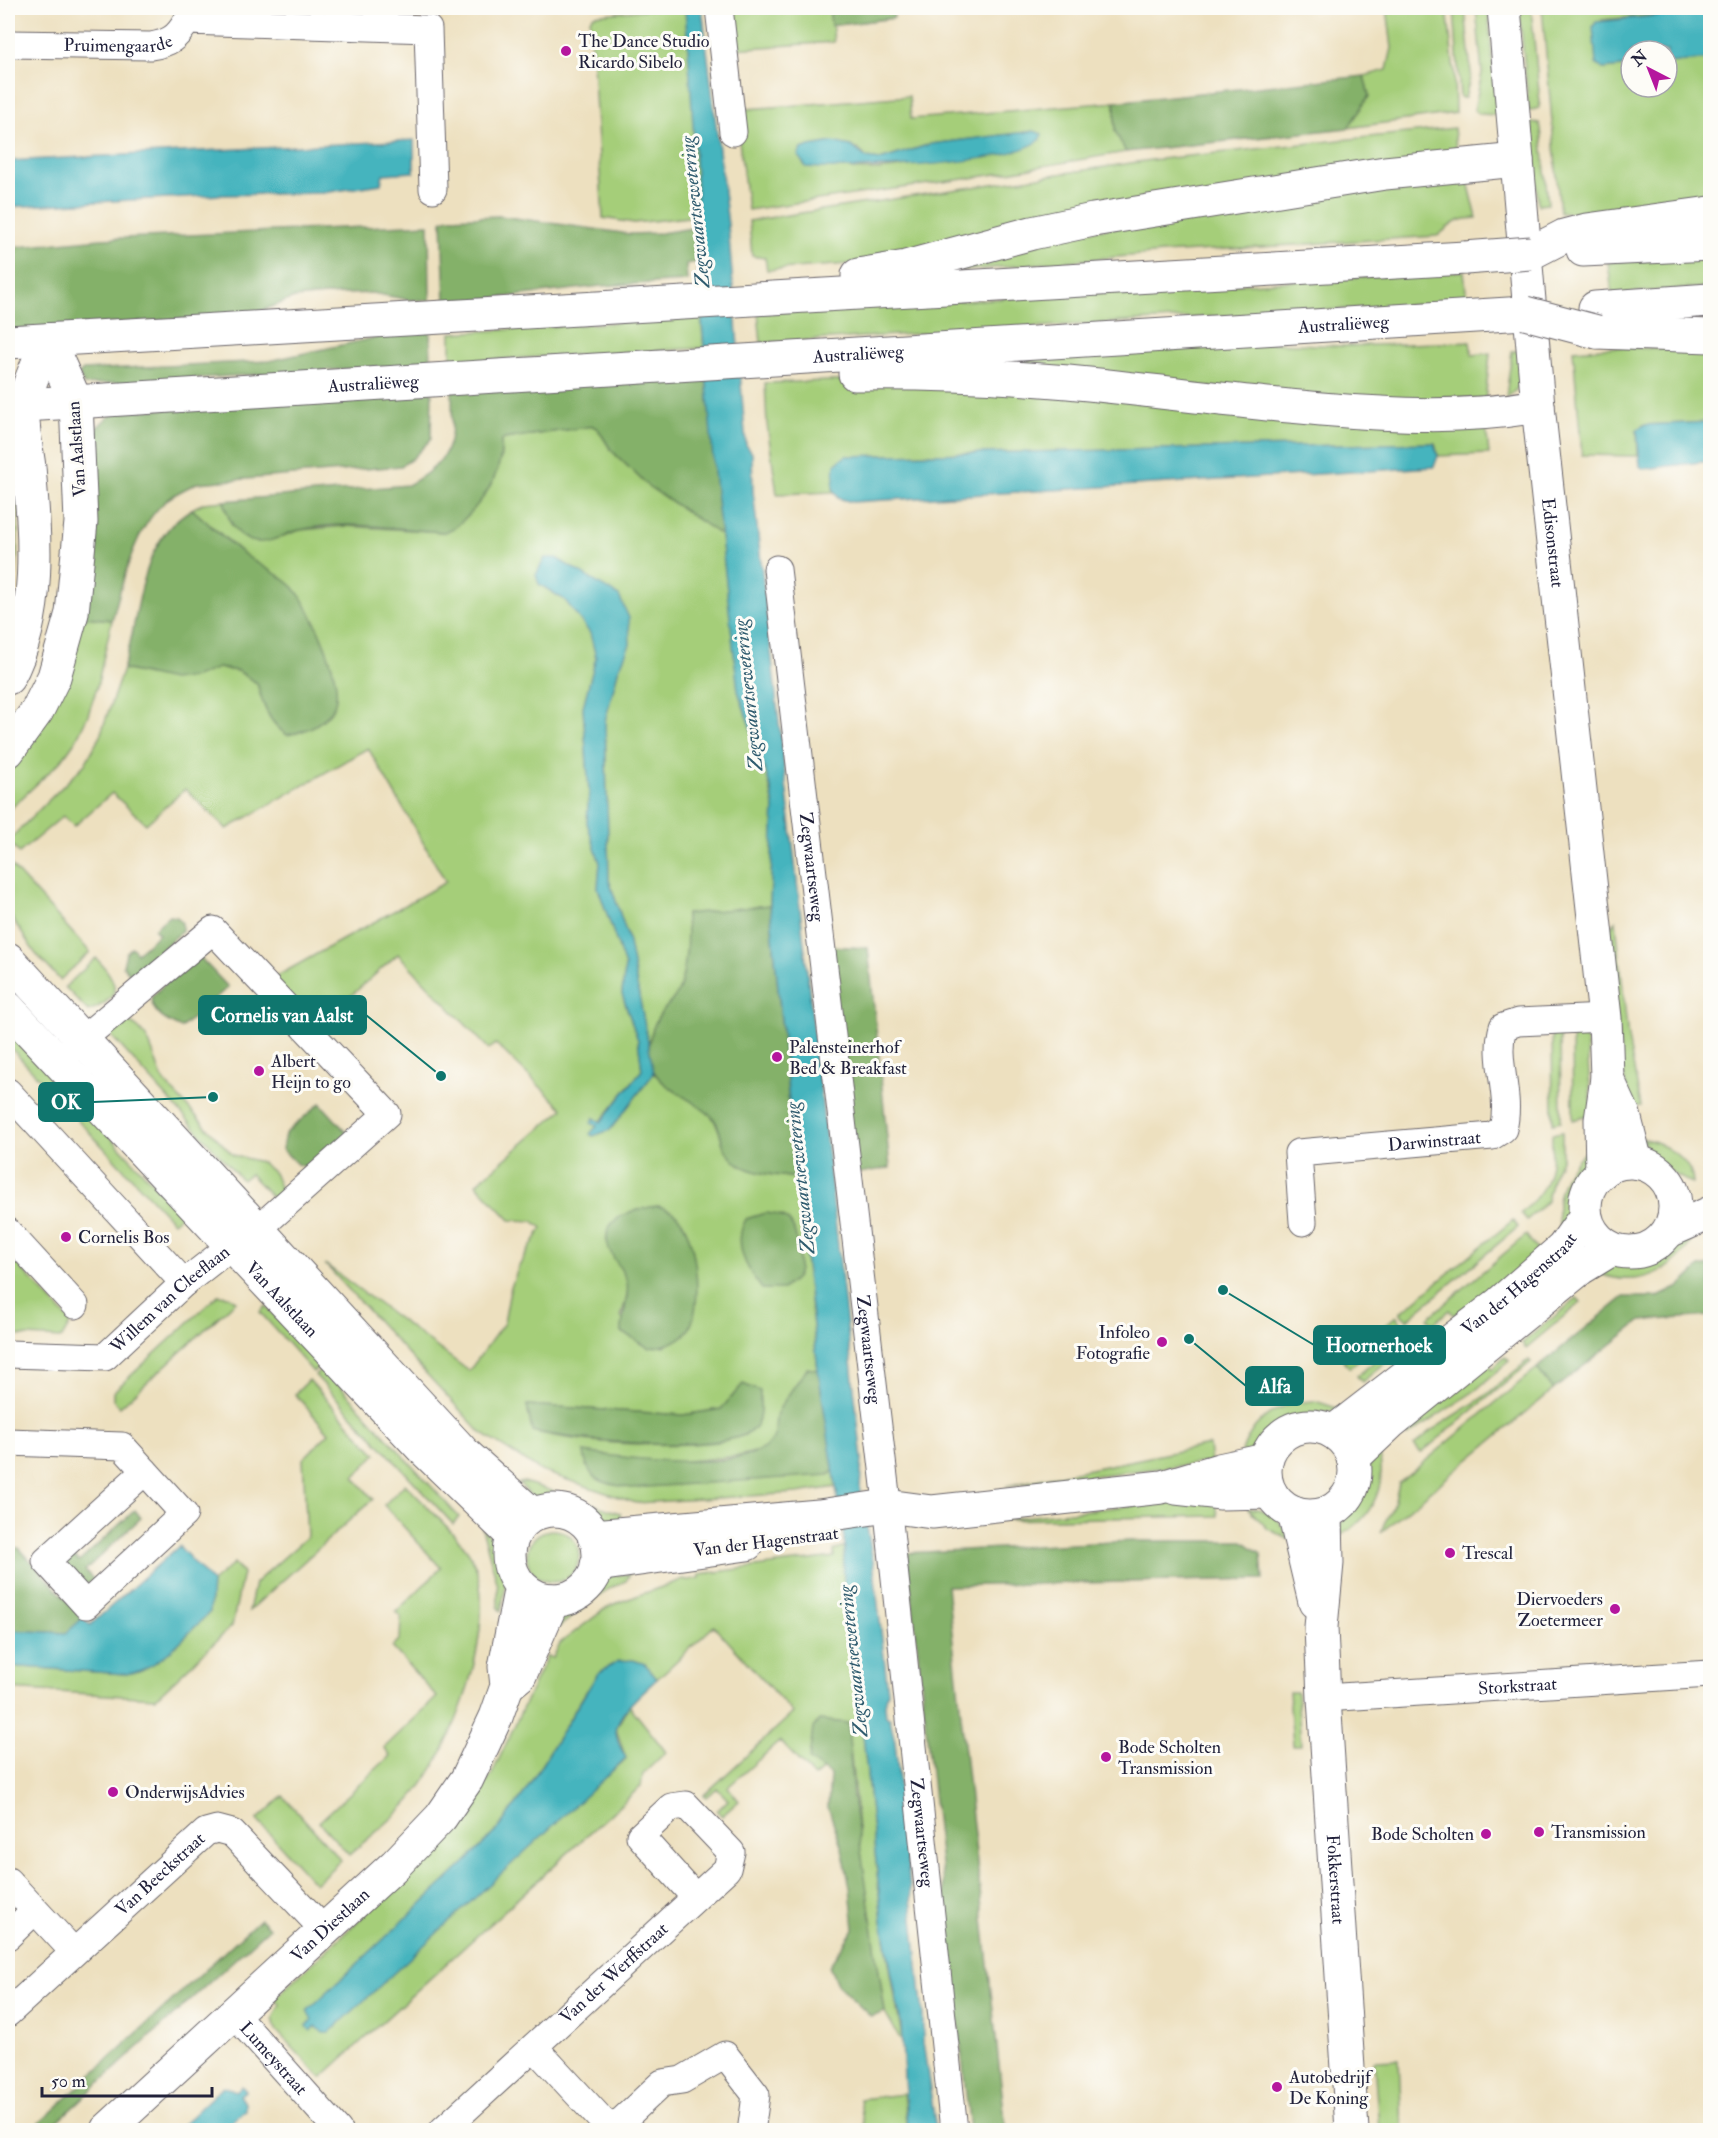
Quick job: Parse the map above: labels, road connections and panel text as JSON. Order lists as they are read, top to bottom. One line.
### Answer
{"streets":{"street":["Pruimengaarde","Australiëweg","Van Aalstlaan","Edisonstraat","Zegwaartseweg","Darwinstraat","Van der Hagenstraat","Willem van Cleeflaan","Storkstraat","Van Beeckstraat","Fokkerstraat","Van Diestlaan","Van der Werffstraat","Lumeystraat"]},"crossings":[["Australiëweg","Van Aalstlaan"],["Van Aalstlaan","Van der Hagenstraat"],["Van Aalstlaan","Willem van Cleeflaan"],["Van Aalstlaan","Van Diestlaan"],["Edisonstraat","Darwinstraat"],["Edisonstraat","Van der Hagenstraat"],["Zegwaartseweg","Van der Hagenstraat"],["Van der Hagenstraat","Fokkerstraat"],["Van der Hagenstraat","Van Diestlaan"],["Storkstraat","Fokkerstraat"],["Van Beeckstraat","Van Diestlaan"],["Van Diestlaan","Lumeystraat"]],"water":["Zegwaartsewetering"],"places":["The Dance Studio Ricardo Sibelo","Palensteinerhof Bed & Breakfast","Albert Heijn to go","Cornelis van Aalst","OK","Cornelis Bos","Hoornerhoek","Alfa","Infoleo Fotografie","Trescal","Diervoeders Zoetermeer","Bode Scholten Transmission","OnderwijsAdvies","Transmission","Bode Scholten","Autobedrijf De Koning"],"scale_bar":"50 m","north":"top left"}
